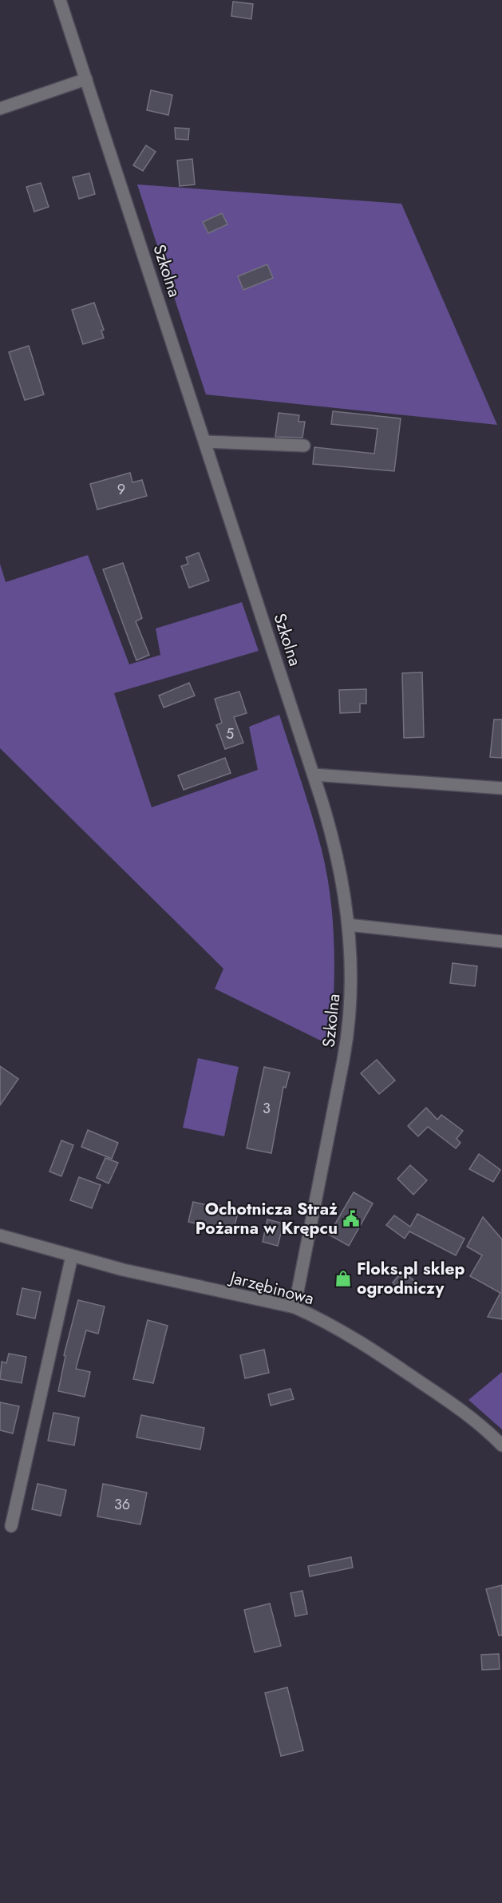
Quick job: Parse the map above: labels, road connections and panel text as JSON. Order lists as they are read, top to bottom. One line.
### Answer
{"streets":{"street":["Szkolna","Jarzębinowa"]},"crossings":[["Szkolna","Jarzębinowa"]],"places":{"public building":["Ochotnicza Straż Pożarna w Krępcu"],"shop":["Floks.pl sklep ogrodniczy"]},"house_numbers":["9","5","3","36"]}
